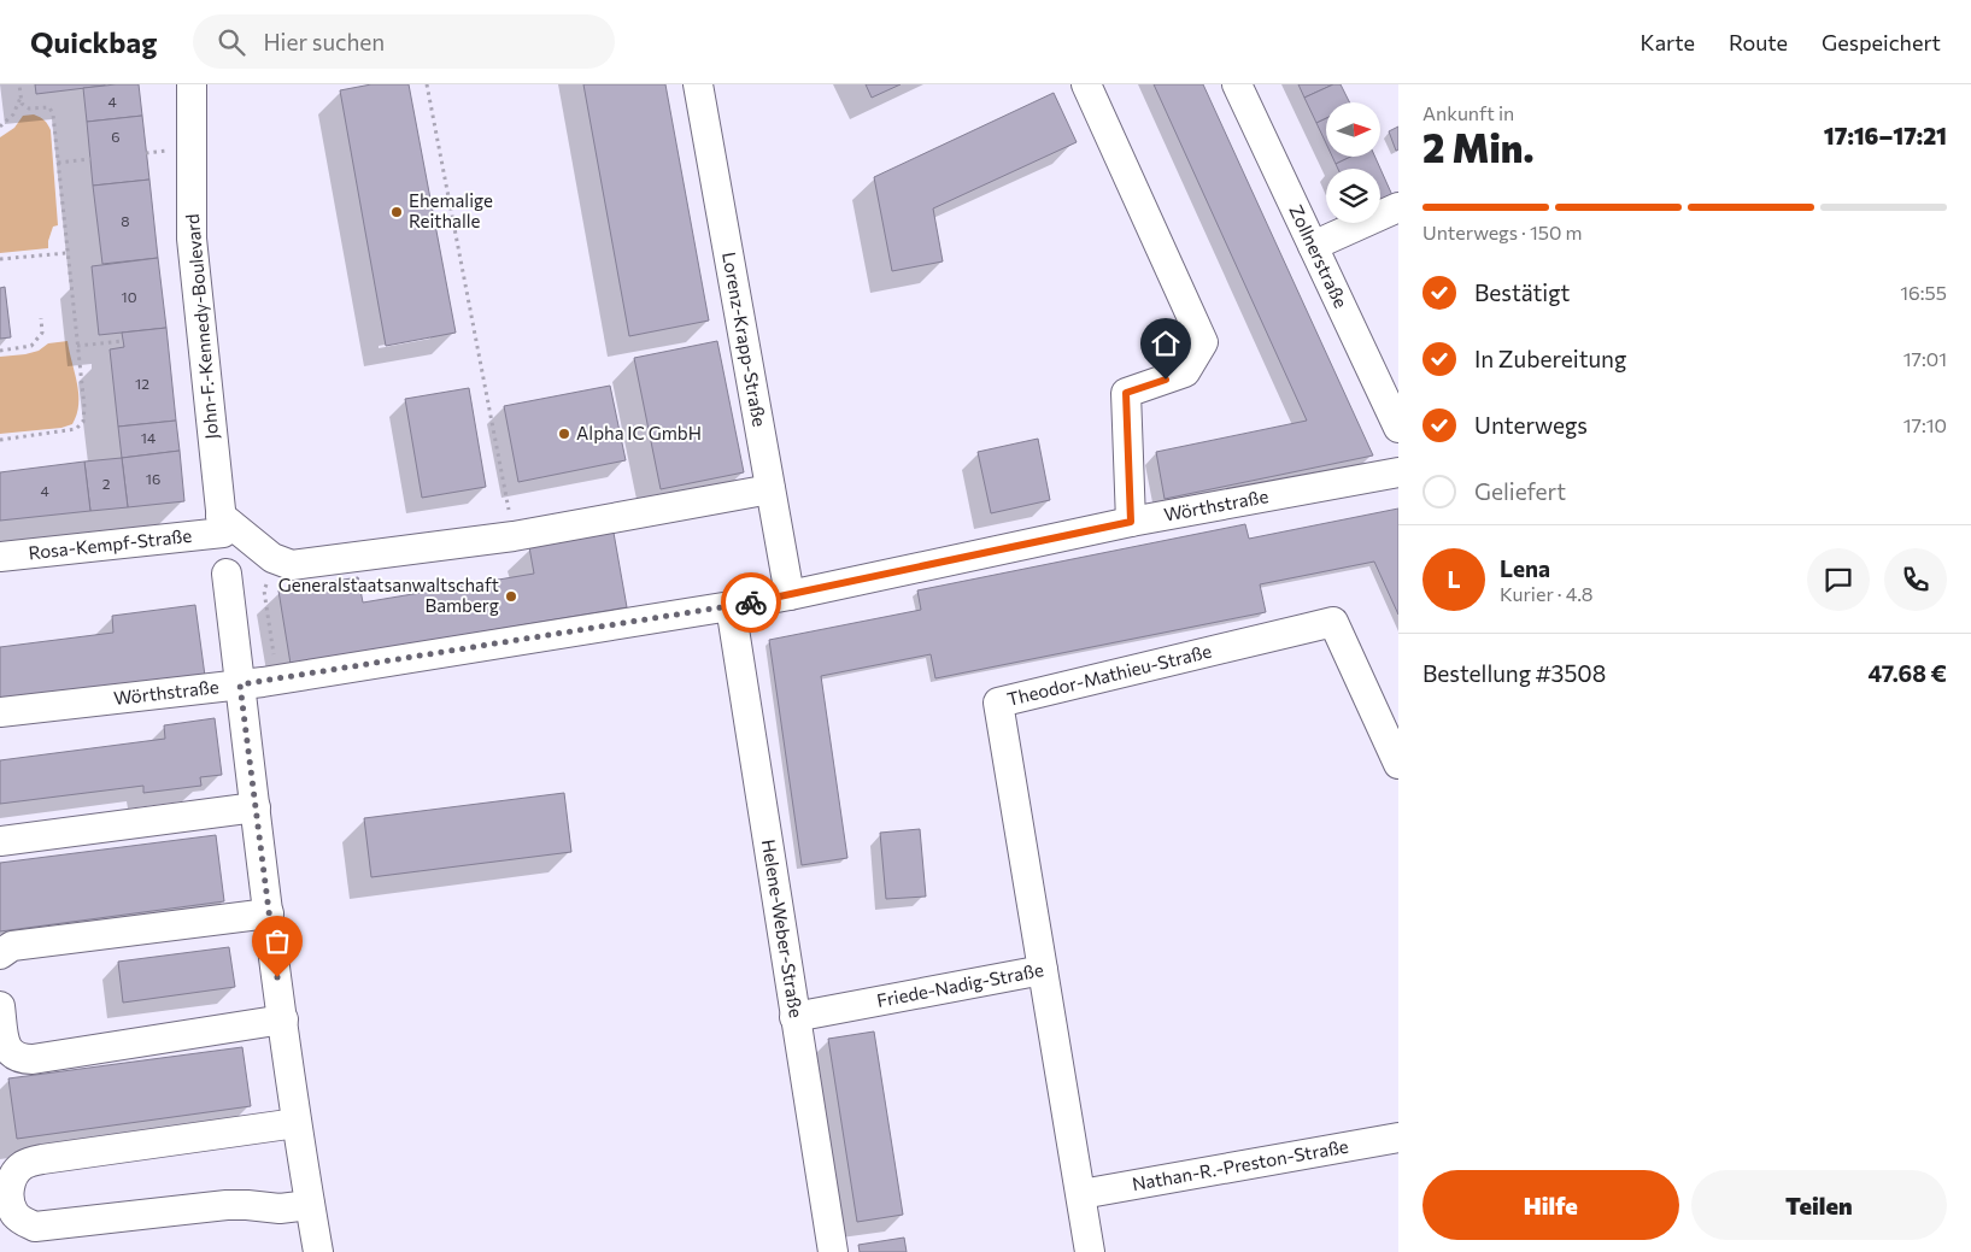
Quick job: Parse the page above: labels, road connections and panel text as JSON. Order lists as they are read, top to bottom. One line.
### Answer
{"streets":{"street":["Zollnerstraße","John-F.-Kennedy-Boulevard","Lorenz-Krapp-Straße","Wörthstraße","Rosa-Kempf-Straße","Theodor-Mathieu-Straße","Helene-Weber-Straße","Friede-Nadig-Straße","Nathan-R.-Preston-Straße"]},"crossings":[["John-F.-Kennedy-Boulevard","Rosa-Kempf-Straße"],["Lorenz-Krapp-Straße","Wörthstraße"],["Wörthstraße","Helene-Weber-Straße"],["Theodor-Mathieu-Straße","Friede-Nadig-Straße"],["Helene-Weber-Straße","Friede-Nadig-Straße"],["Friede-Nadig-Straße","Nathan-R.-Preston-Straße"]],"places":["Ehemalige Reithalle","Alpha IC GmbH","Generalstaatsanwaltschaft Bamberg"],"house_numbers":["4","6","8","10","12","14","16","2","4"],"north":"right","page":{"header":"Quickbag","search":"Hier suchen","nav":["Karte","Route","Gespeichert"],"heading":["2 Min.","Ankunft in","17:16–17:21"],"panel":["Lena","Kurier · 4.8","Bestellung #3508","47.68 €"],"bar":"Unterwegs · 150 m","list":[["Bestätigt","16:55"],["In Zubereitung","17:01"],["Unterwegs","17:10"],"Geliefert"],"round":"L","buttons":["Hilfe","Teilen"]}}
